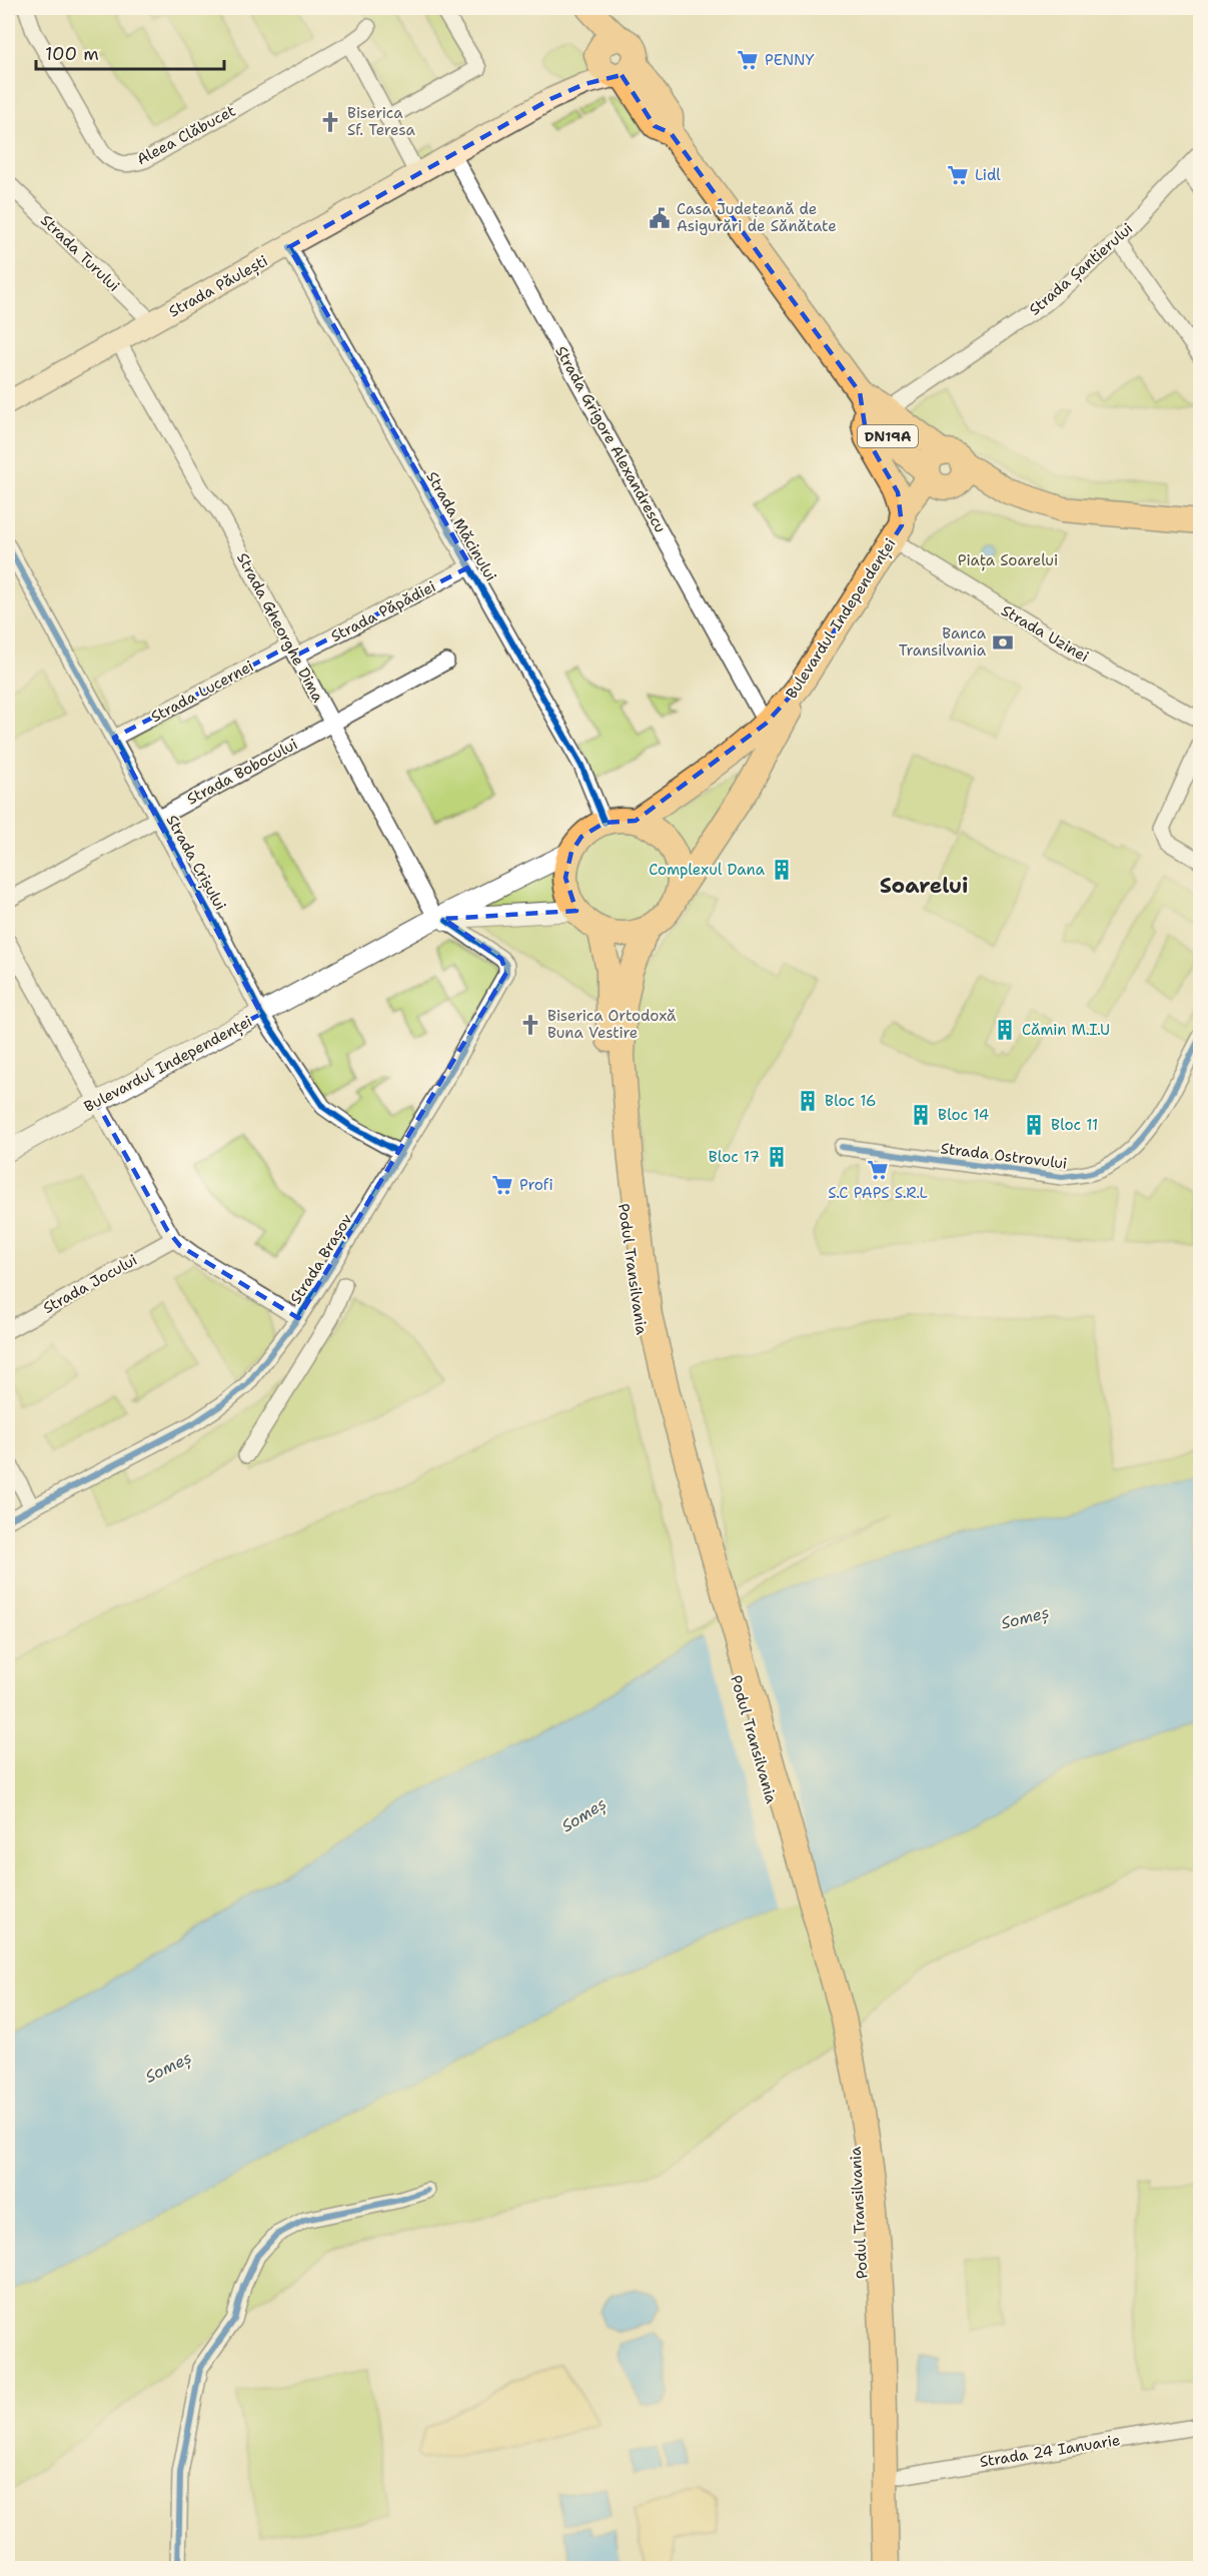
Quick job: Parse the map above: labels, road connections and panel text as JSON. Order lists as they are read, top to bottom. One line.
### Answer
{"streets":{"main road":["Strada Păulești","DN19A","Bulevardul Independenței","Podul Transilvania"],"street":["Aleea Clăbucet","Strada Turului","Strada Șantierului","Strada Grigore Alexandrescu","Strada Măcinului","Strada Păpădiei","Strada Gheorghe Dima","Strada Uzinei","Strada Lucernei","Strada Bobocului","Strada Crișului","Strada Ostrovului","Strada Brașov","Strada Jocului","Strada 24 Ianuarie"]},"crossings":[["Strada Turului","Strada Păulești"],["Strada Șantierului","DN19A"],["Strada Păulești","DN19A"],["Strada Păulești","Strada Grigore Alexandrescu"],["Strada Păulești","Strada Măcinului"],["Strada Păulești","Strada Gheorghe Dima"],["DN19A","Bulevardul Independenței"],["Strada Grigore Alexandrescu","Bulevardul Independenței"],["Strada Măcinului","Strada Păpădiei"],["Strada Măcinului","Bulevardul Independenței"],["Strada Păpădiei","Strada Gheorghe Dima"],["Strada Păpădiei","Strada Lucernei"],["Bulevardul Independenței","Strada Gheorghe Dima"],["Bulevardul Independenței","Strada Uzinei"],["Bulevardul Independenței","Strada Crișului"],["Bulevardul Independenței","Strada Brașov"],["Strada Gheorghe Dima","Strada Lucernei"],["Strada Gheorghe Dima","Strada Bobocului"],["Strada Gheorghe Dima","Strada Brașov"],["Strada Lucernei","Strada Crișului"],["Strada Bobocului","Strada Crișului"],["Strada Crișului","Strada Brașov"]],"districts":["Soarelui"],"water":["Someș"],"parks":["Piața Soarelui"],"places":{"supermarket":["PENNY","Lidl","S.C PAPS S.R.L","Profi"],"church":["Biserica Sf. Teresa","Biserica Ortodoxă Buna Vestire"],"public building":["Casa Județeană de Asigurări de Sănătate"],"bank":["Banca Transilvania"],"building":["Complexul Dana","Cămin M.I.U","Bloc 16","Bloc 14","Bloc 11","Bloc 17"]},"scale_bar":"100 m"}
